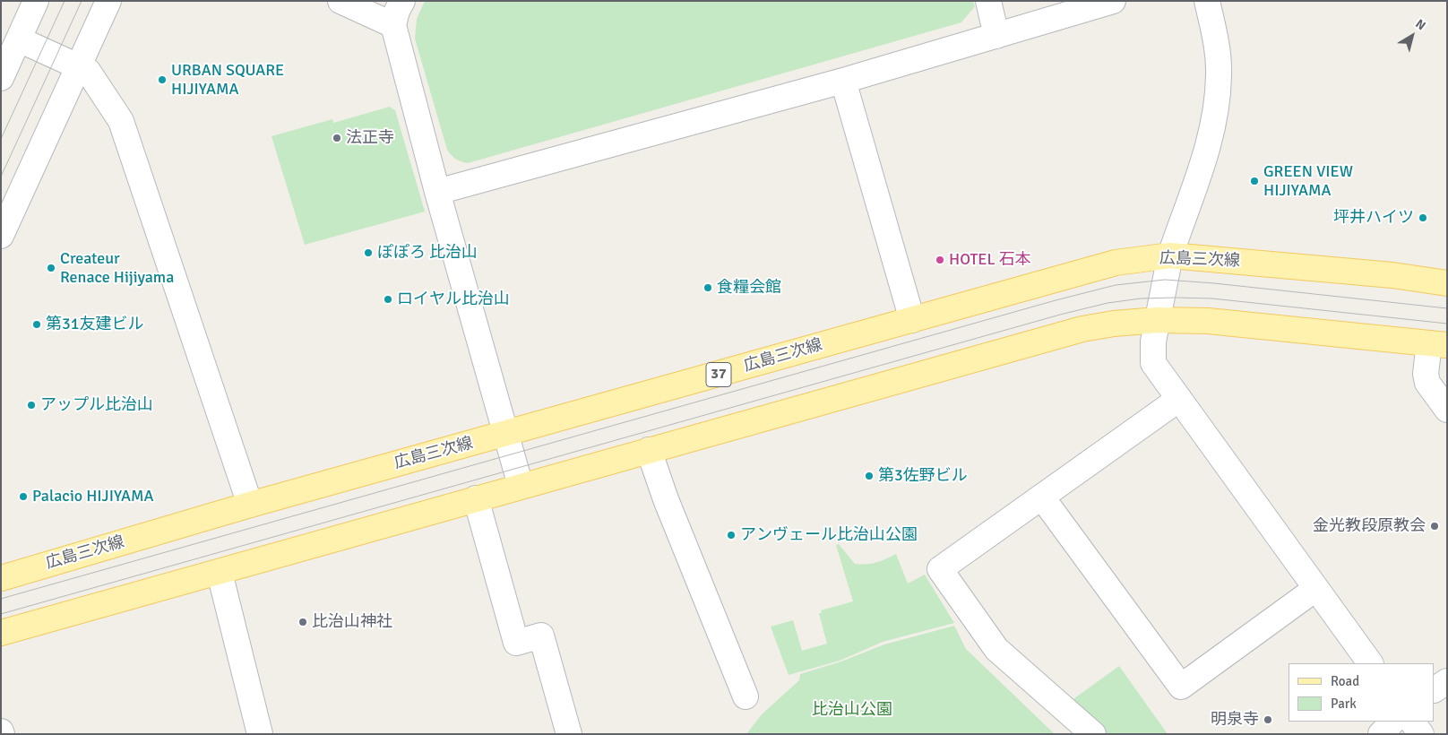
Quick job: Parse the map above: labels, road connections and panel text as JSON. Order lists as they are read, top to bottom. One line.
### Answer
{"streets":{"main road":["広島三次線","37"]},"parks":["比治山公園"],"places":["URBAN SQUARE HIJIYAMA","法正寺","GREEN VIEW HIJIYAMA","坪井ハイツ","ぽぽろ 比治山","HOTEL 石本","Createur Renace Hijiyama","食糧会館","ロイヤル比治山","第31友建ビル","アップル比治山","第3佐野ビル","Palacio HIJIYAMA","金光教段原教会","アンヴェール比治山公園","比治山神社","明泉寺"],"legend":["Road","Park"],"north":"top right"}
